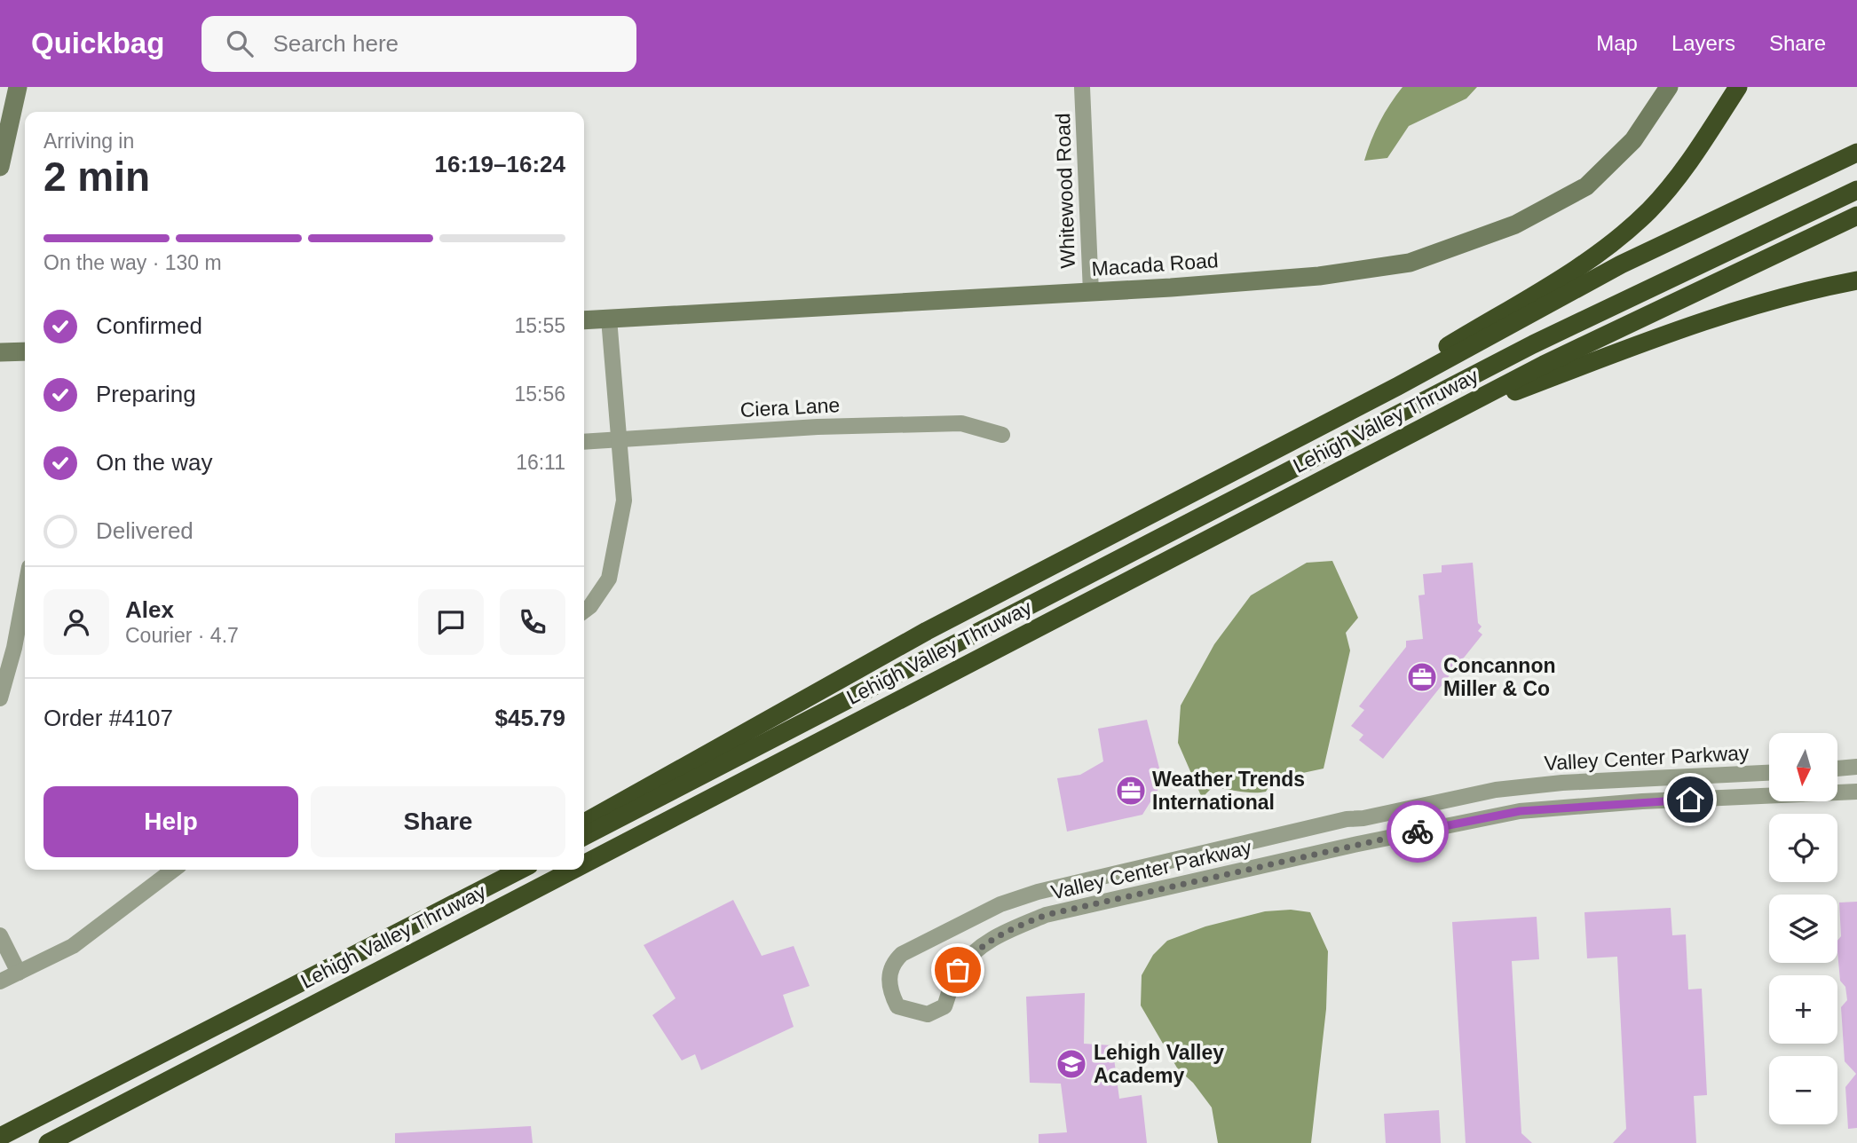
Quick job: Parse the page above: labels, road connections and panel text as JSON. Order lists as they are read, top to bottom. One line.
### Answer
{"streets":{"highway":["Lehigh Valley Thruway"],"street":["Whitewood Road","Macada Road","Ciera Lane","Valley Center Parkway"]},"crossings":[["Whitewood Road","Macada Road"]],"places":{"office":["Concannon Miller & Co","Weather Trends International"],"school or university":["Lehigh Valley Academy"]},"north":"bottom","page":{"header":"Quickbag","search":"Search here","nav":["Map","Layers","Share"],"heading":["2 min","Arriving in","16:19–16:24"],"panel":["Alex","Courier · 4.7","Order #4107","$45.79"],"bar":"On the way · 130 m","list":[["Confirmed","15:55"],["Preparing","15:56"],["On the way","16:11"],"Delivered"],"map_buttons":["+","−"],"buttons":["Help","Share"]}}
